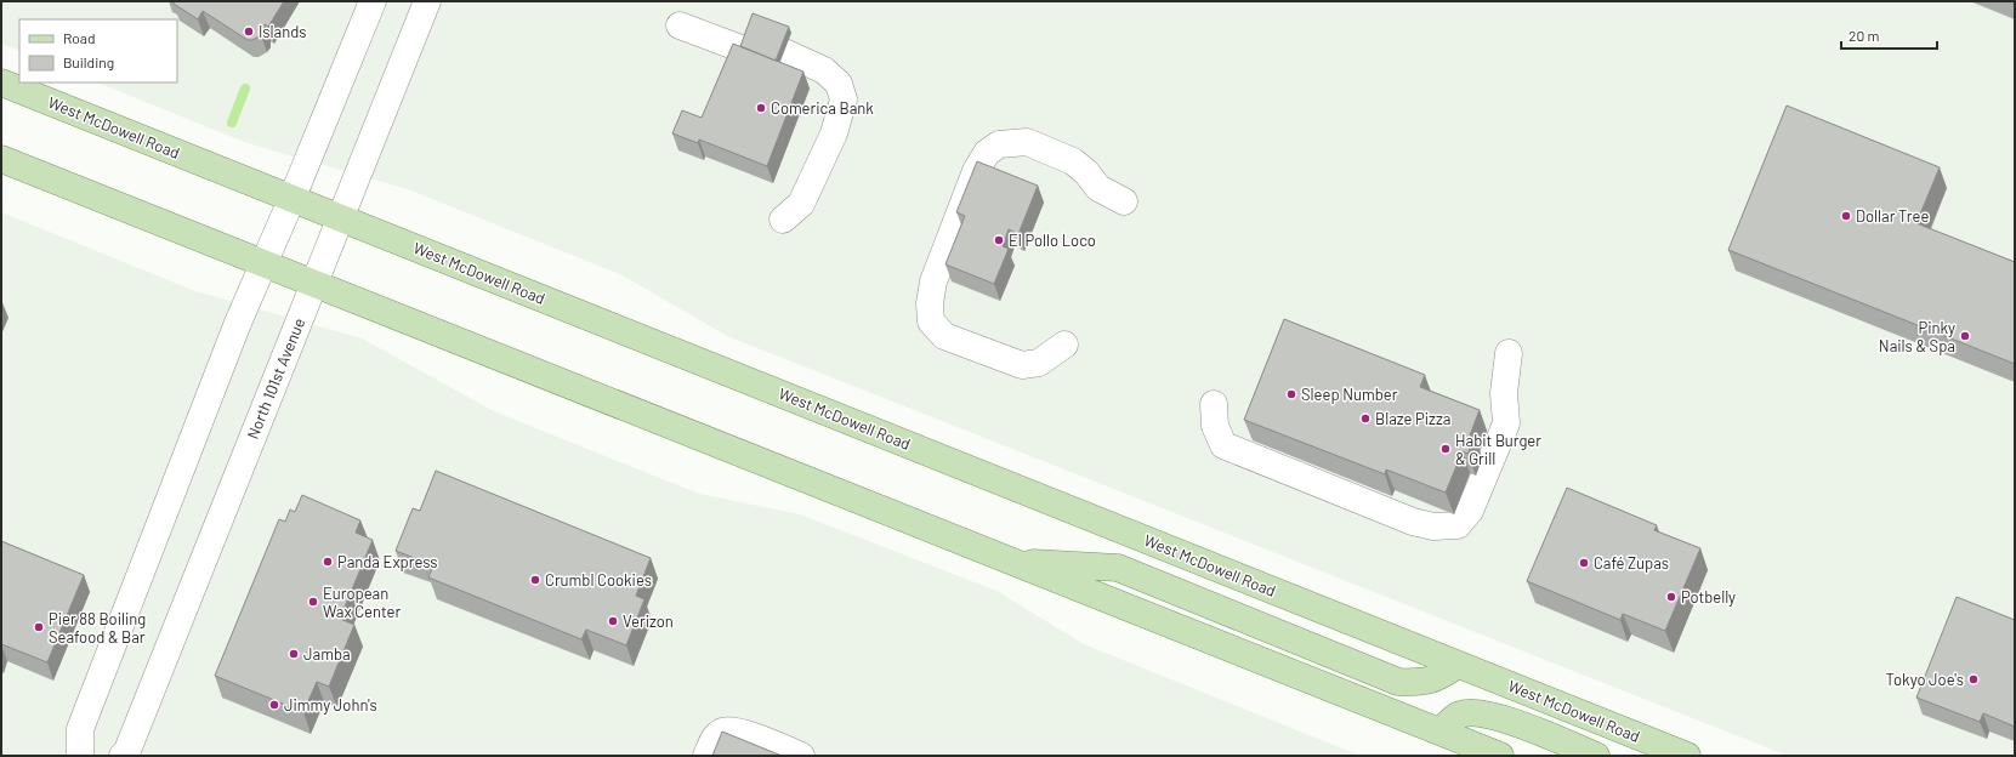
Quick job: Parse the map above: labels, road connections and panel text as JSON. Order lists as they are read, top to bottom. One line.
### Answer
{"streets":{"main road":["West McDowell Road"],"lane":["North 101st Avenue"]},"crossings":[["West McDowell Road","North 101st Avenue"]],"places":["Islands","Comerica Bank","Dollar Tree","El Pollo Loco","Pinky Nails & Spa","Sleep Number","Blaze Pizza","Habit Burger & Grill","Panda Express","Café Zupas","Crumbl Cookies","Potbelly","European Wax Center","Verizon","Pier 88 Boiling Seafood & Bar","Jamba","Tokyo Joe's","Jimmy John's"],"legend":["Road","Building"],"scale_bar":"20 m"}
